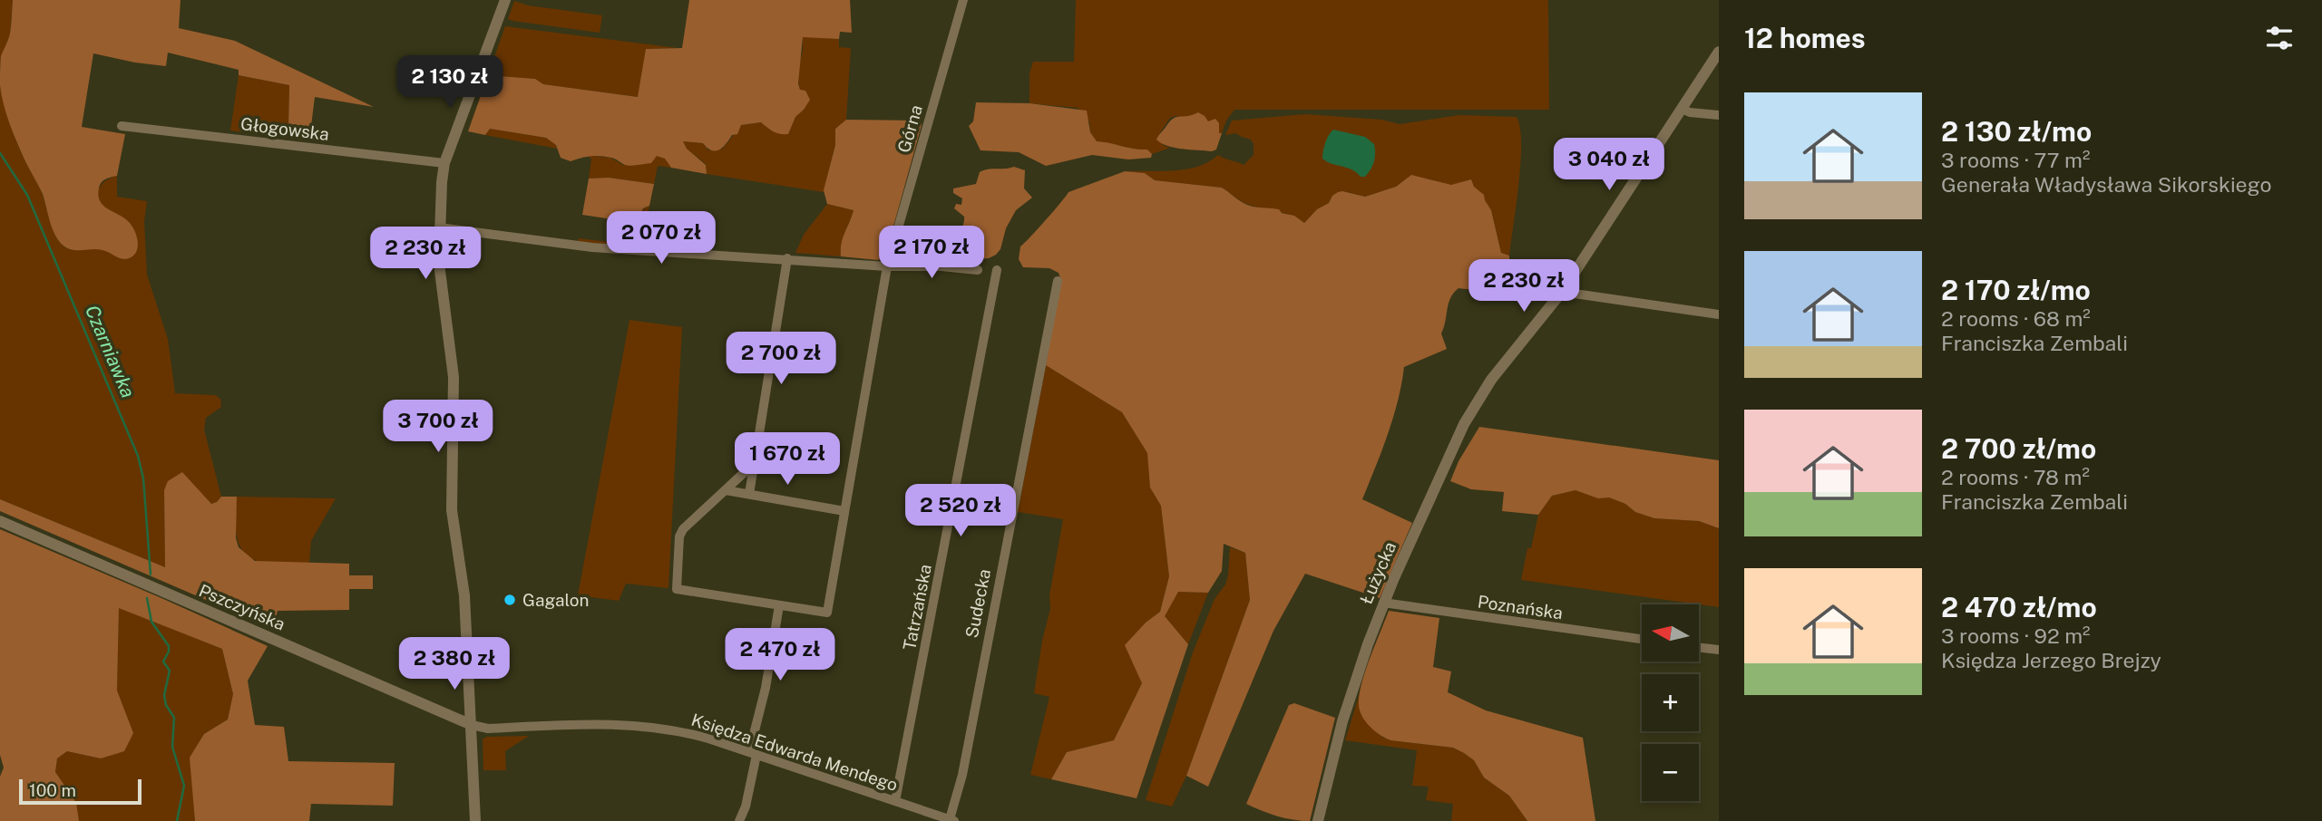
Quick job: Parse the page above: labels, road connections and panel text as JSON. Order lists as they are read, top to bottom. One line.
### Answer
{"streets":{"street":["Głogowska","Górna","Łużycka","Sudecka","Pszczyńska","Tatrzańska","Poznańska","Księdza Edwarda Mendego"]},"crossings":[["Łużycka","Poznańska"],["Sudecka","Księdza Edwarda Mendego"],["Pszczyńska","Księdza Edwarda Mendego"],["Tatrzańska","Księdza Edwarda Mendego"]],"water":["Czarniawka"],"places":["Gagalon"],"scale_bar":"100 m","north":"left","page":{"heading":"12 homes","price":["2 130 zł","3 040 zł","2 070 zł","2 170 zł","2 230 zł","2 230 zł","2 700 zł","3 700 zł","1 670 zł","2 520 zł","2 470 zł","2 380 zł"],"list":[{"name":"2 130 zł/mo","note":"3 rooms · 77 m² · Generała Władysława Sikorskiego"},{"name":"2 170 zł/mo","note":"2 rooms · 68 m² · Franciszka Zembali"},{"name":"2 700 zł/mo","note":"2 rooms · 78 m² · Franciszka Zembali"},{"name":"2 470 zł/mo","note":"3 rooms · 92 m² · Księdza Jerzego Brejzy"}],"map_buttons":["+","−"],"scale":"100 m"}}
